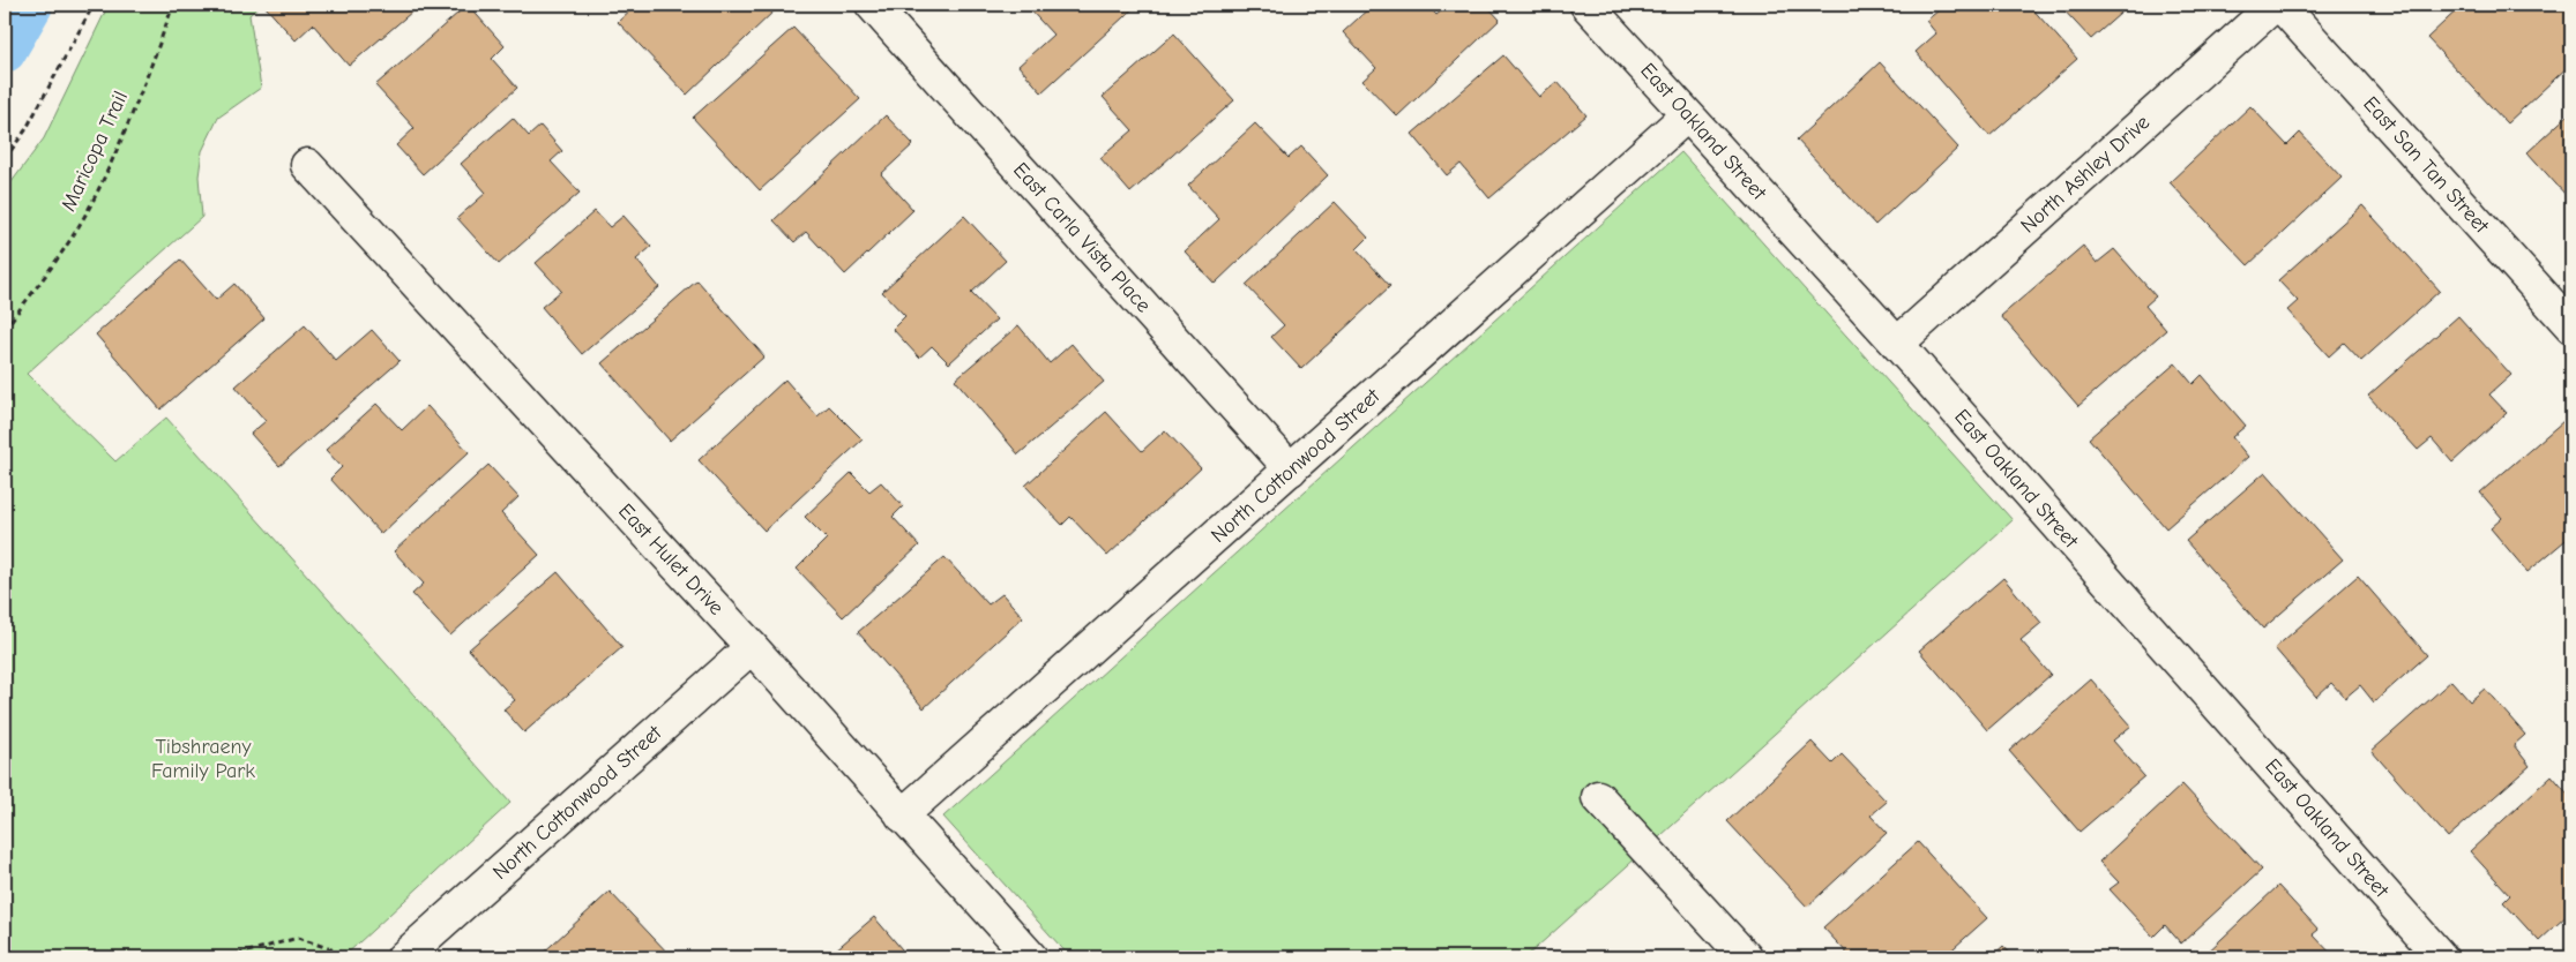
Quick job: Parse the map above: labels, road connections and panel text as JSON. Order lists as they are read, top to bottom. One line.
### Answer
{"streets":{"street":["East Oakland Street","East San Tan Street","North Ashley Drive","East Carla Vista Place","North Cottonwood Street","East Hulet Drive"],"path":["Maricopa Trail"]},"crossings":[["East Oakland Street","North Ashley Drive"],["East Oakland Street","North Cottonwood Street"],["East Carla Vista Place","North Cottonwood Street"],["North Cottonwood Street","East Hulet Drive"]],"parks":["Tibshraeny Family Park"]}
